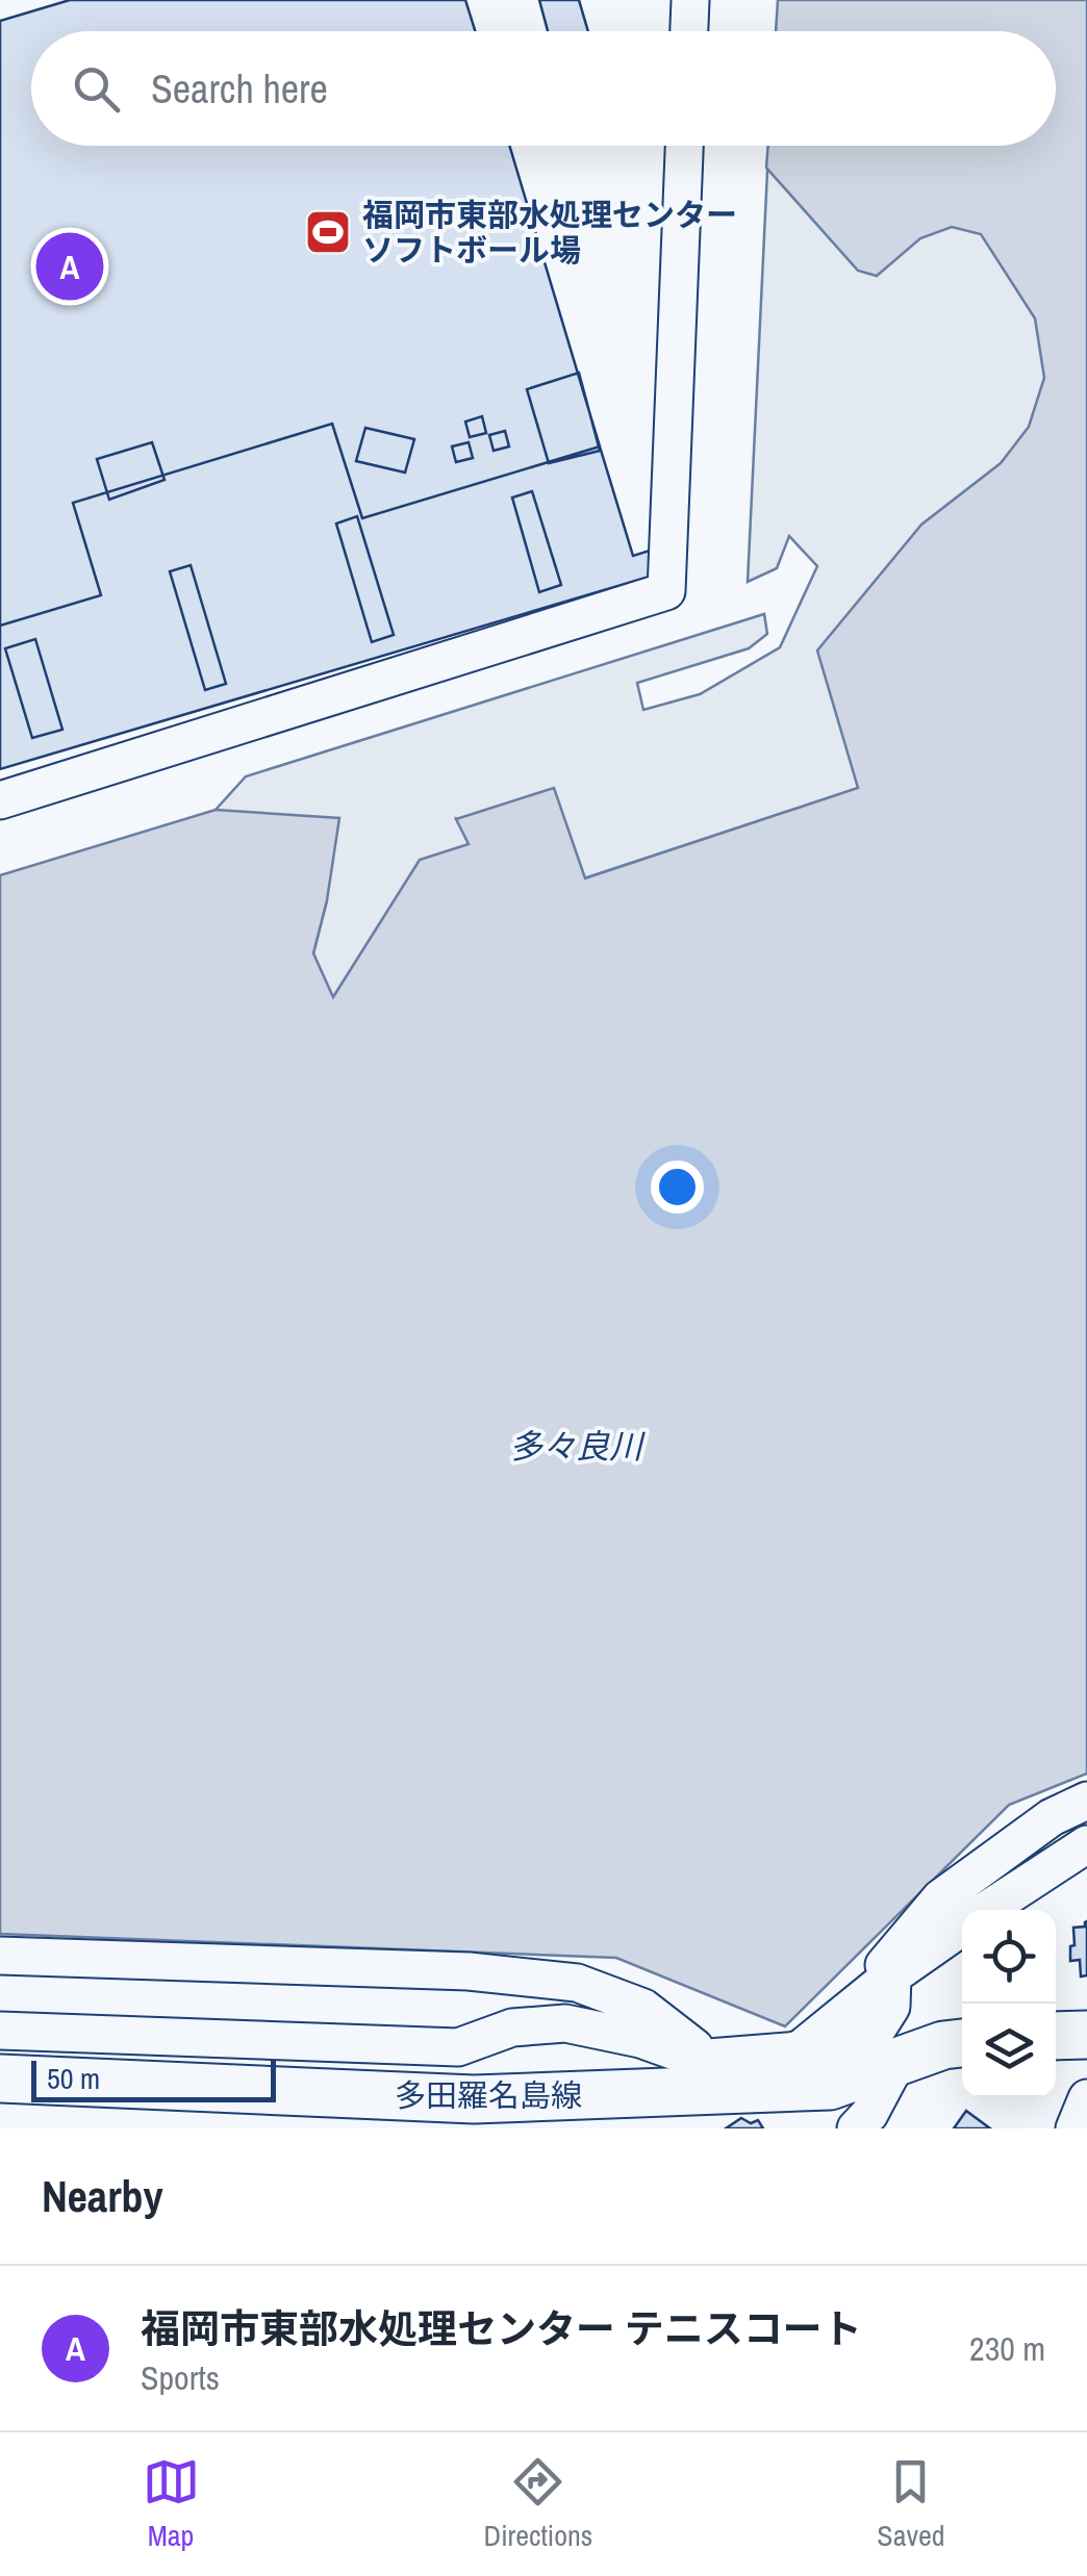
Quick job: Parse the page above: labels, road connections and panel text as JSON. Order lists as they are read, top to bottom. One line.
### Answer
{"streets":{"main road":["多田羅名島線"]},"water":["多々良川"],"places":{"sports":["福岡市東部水処理センター ソフトボール場"]},"scale_bar":"50 m","page":{"search":"Search here","pins":"A","scale":"50 m","heading":"Nearby","list":[{"mark":"A","name":"福岡市東部水処理センター テニスコート","note":"Sports","value":"230 m"}],"nav":["Map","Directions","Saved"]}}
